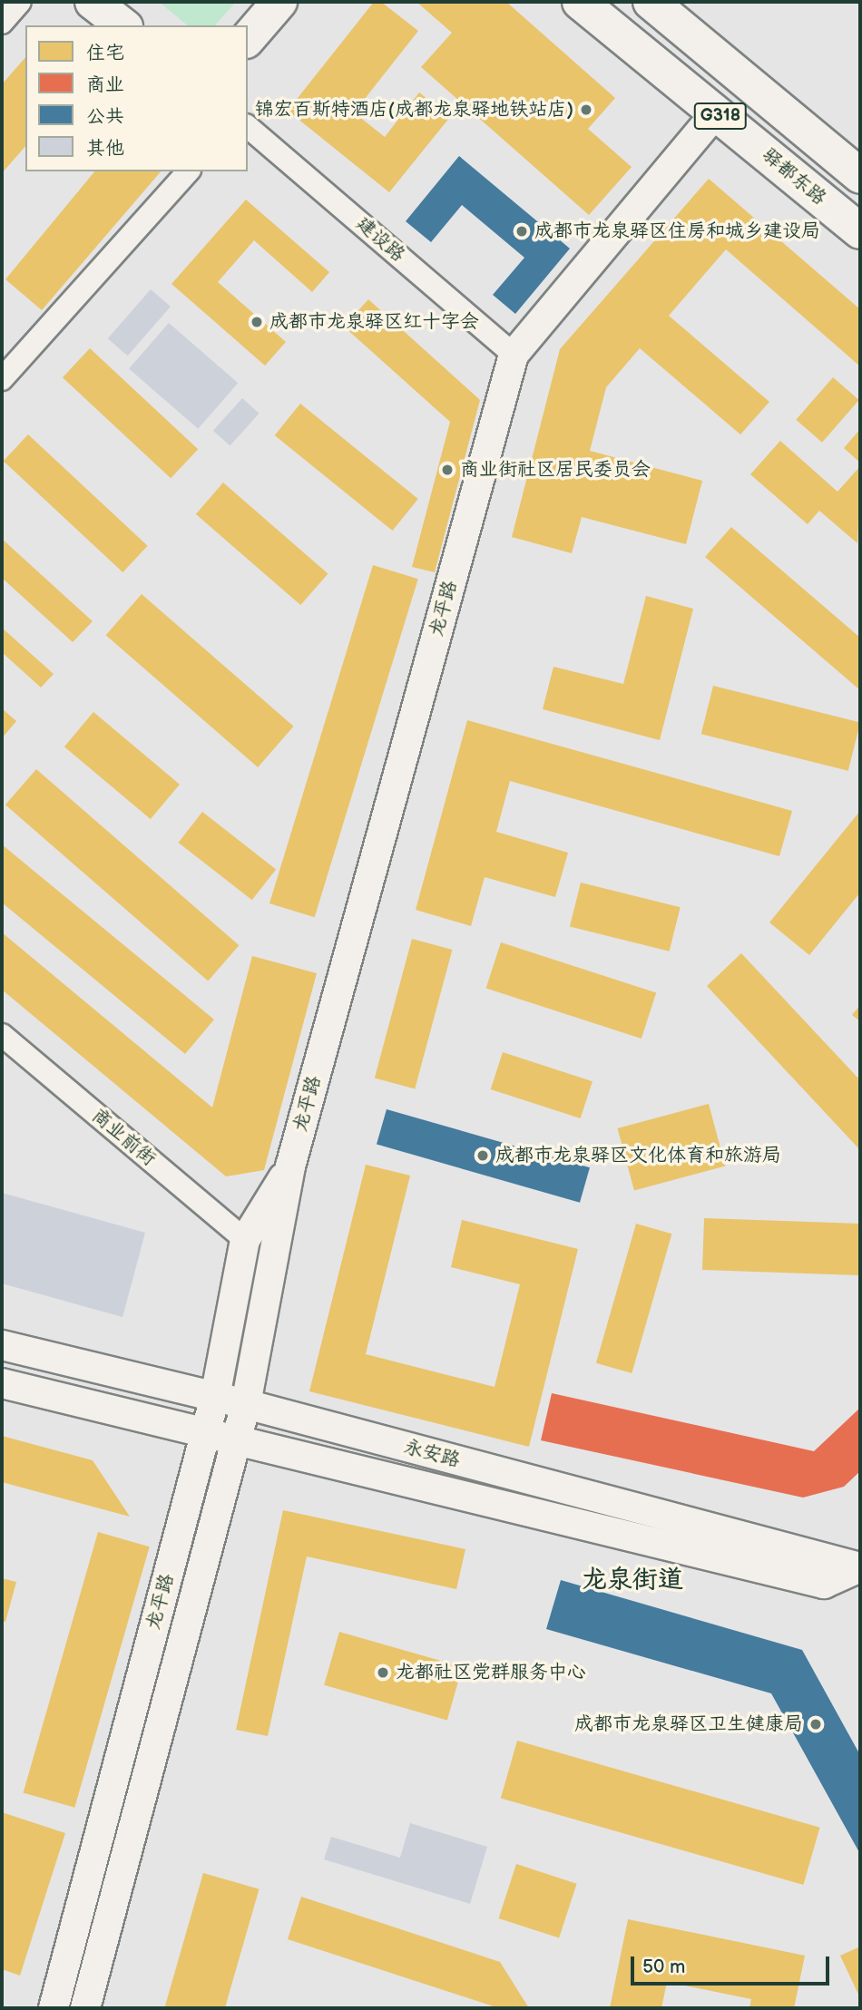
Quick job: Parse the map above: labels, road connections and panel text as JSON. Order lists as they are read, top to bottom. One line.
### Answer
{"streets":{"highway":["G318","驿都东路"],"street":["建设路","龙平路","商业前街","永安路"]},"crossings":[["驿都东路","龙平路"],["建设路","龙平路"],["龙平路","商业前街"],["龙平路","永安路"]],"districts":["龙泉街道"],"places":["锦宏百斯特酒店(成都龙泉驿地铁站店)","成都市龙泉驿区住房和城乡建设局","成都市龙泉驿区红十字会","商业街社区居民委员会","成都市龙泉驿区文化体育和旅游局","龙都社区党群服务中心","成都市龙泉驿区卫生健康局"],"legend":["住宅","商业","公共","其他"],"scale_bar":"50 m"}
